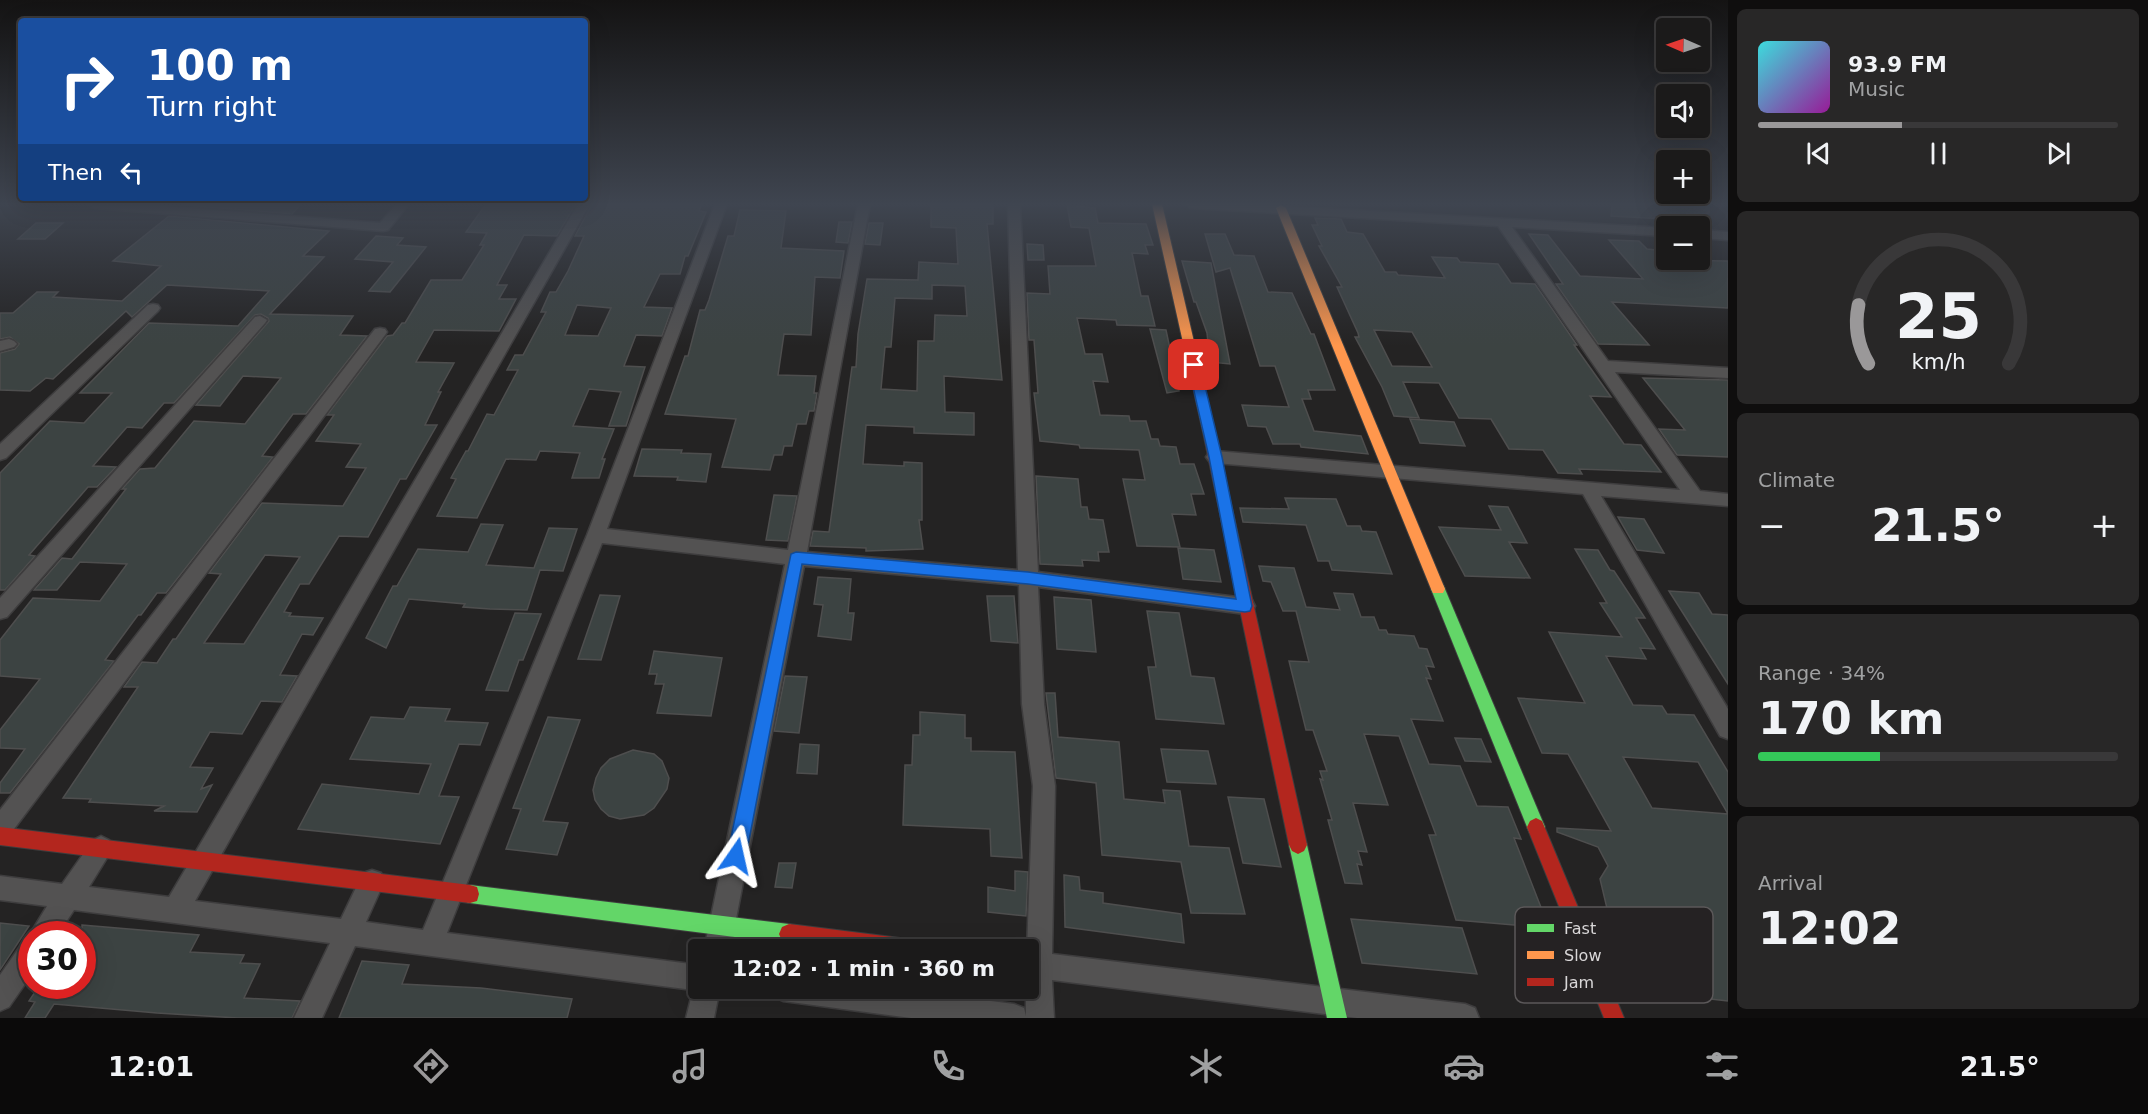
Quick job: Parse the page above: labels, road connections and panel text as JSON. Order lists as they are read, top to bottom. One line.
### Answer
{"legend":["Fast","Slow","Jam"],"north":"left","page":{"map_buttons":["+","−"],"turn":["100 m","Turn right"],"song":["93.9 FM","Music"],"then":"Then","tile":["Climate",["Range · 34%","170 km"],["Arrival","12:02"]],"heat":["−","21.5°","+"],"limit":"30","trip":"12:02 · 1 min · 360 m","tabs":["12:01","21.5°"],"gauge":["25","km/h"]}}
